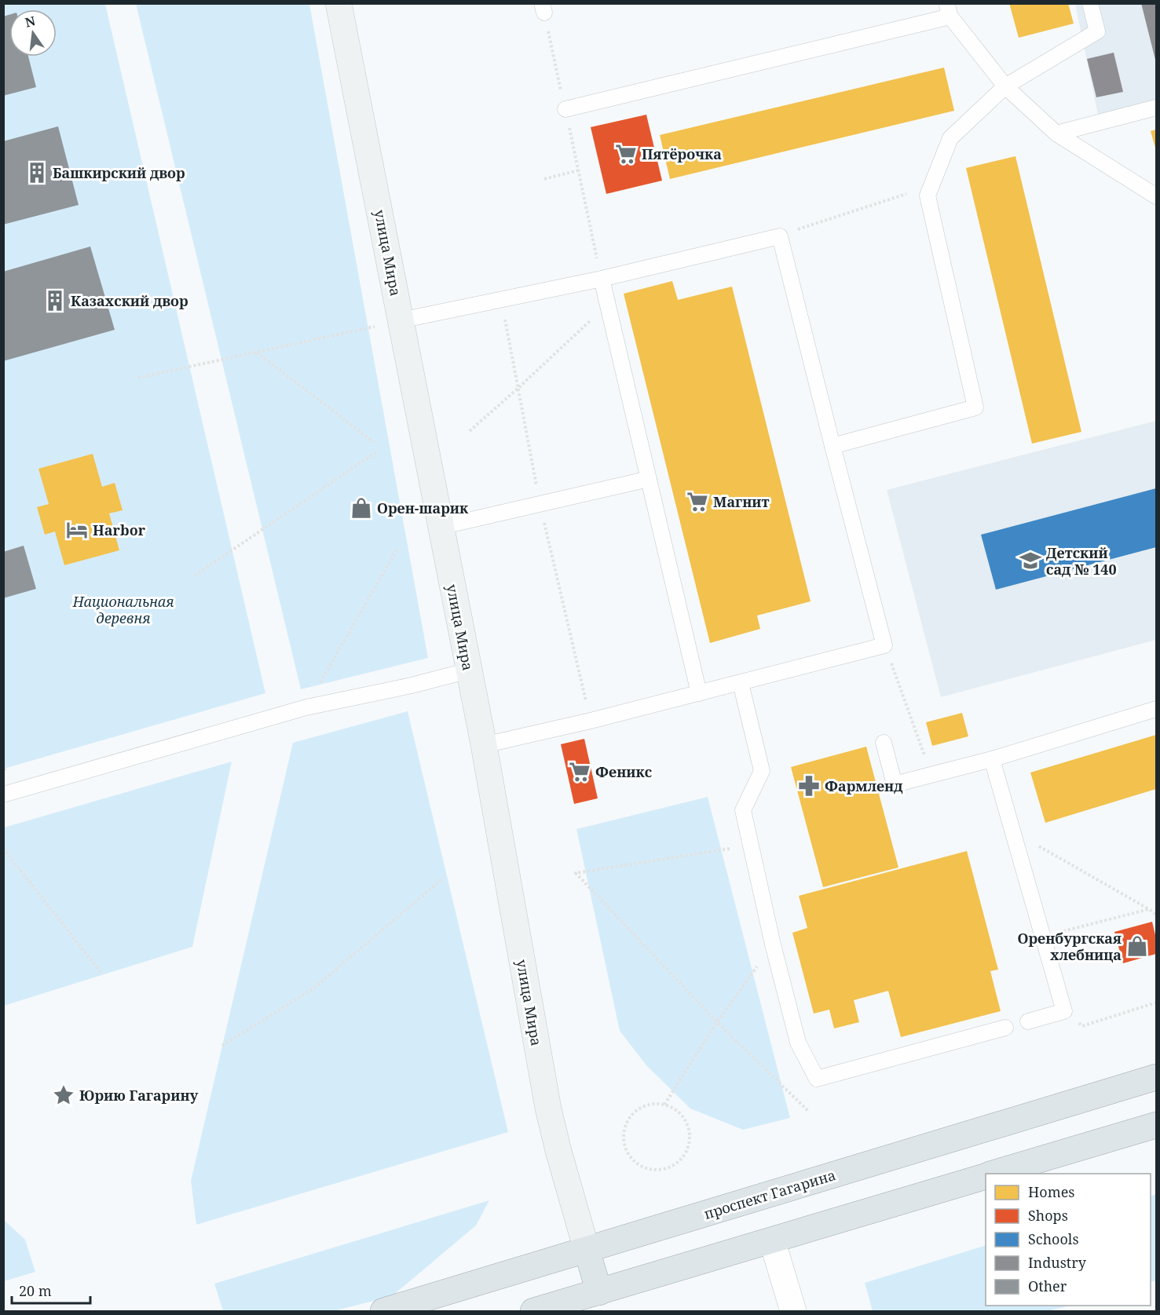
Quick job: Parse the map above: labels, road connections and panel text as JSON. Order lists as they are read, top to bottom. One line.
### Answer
{"streets":{"main road":["улица Мира","проспект Гагарина"]},"crossings":[["улица Мира","проспект Гагарина"]],"parks":["Национальная деревня"],"places":{"supermarket":["Пятёрочка","Магнит","Феникс"],"building":["Башкирский двор","Казахский двор"],"shop":["Орен-шарик","Оренбургская хлебница"],"hotel":["Harbor"],"school or university":["Детский сад № 140"],"pharmacy":["Фармленд"],"place":["Юрию Гагарину"]},"legend":["Homes","Shops","Schools","Industry","Other"],"scale_bar":"20 m","north":"top"}
